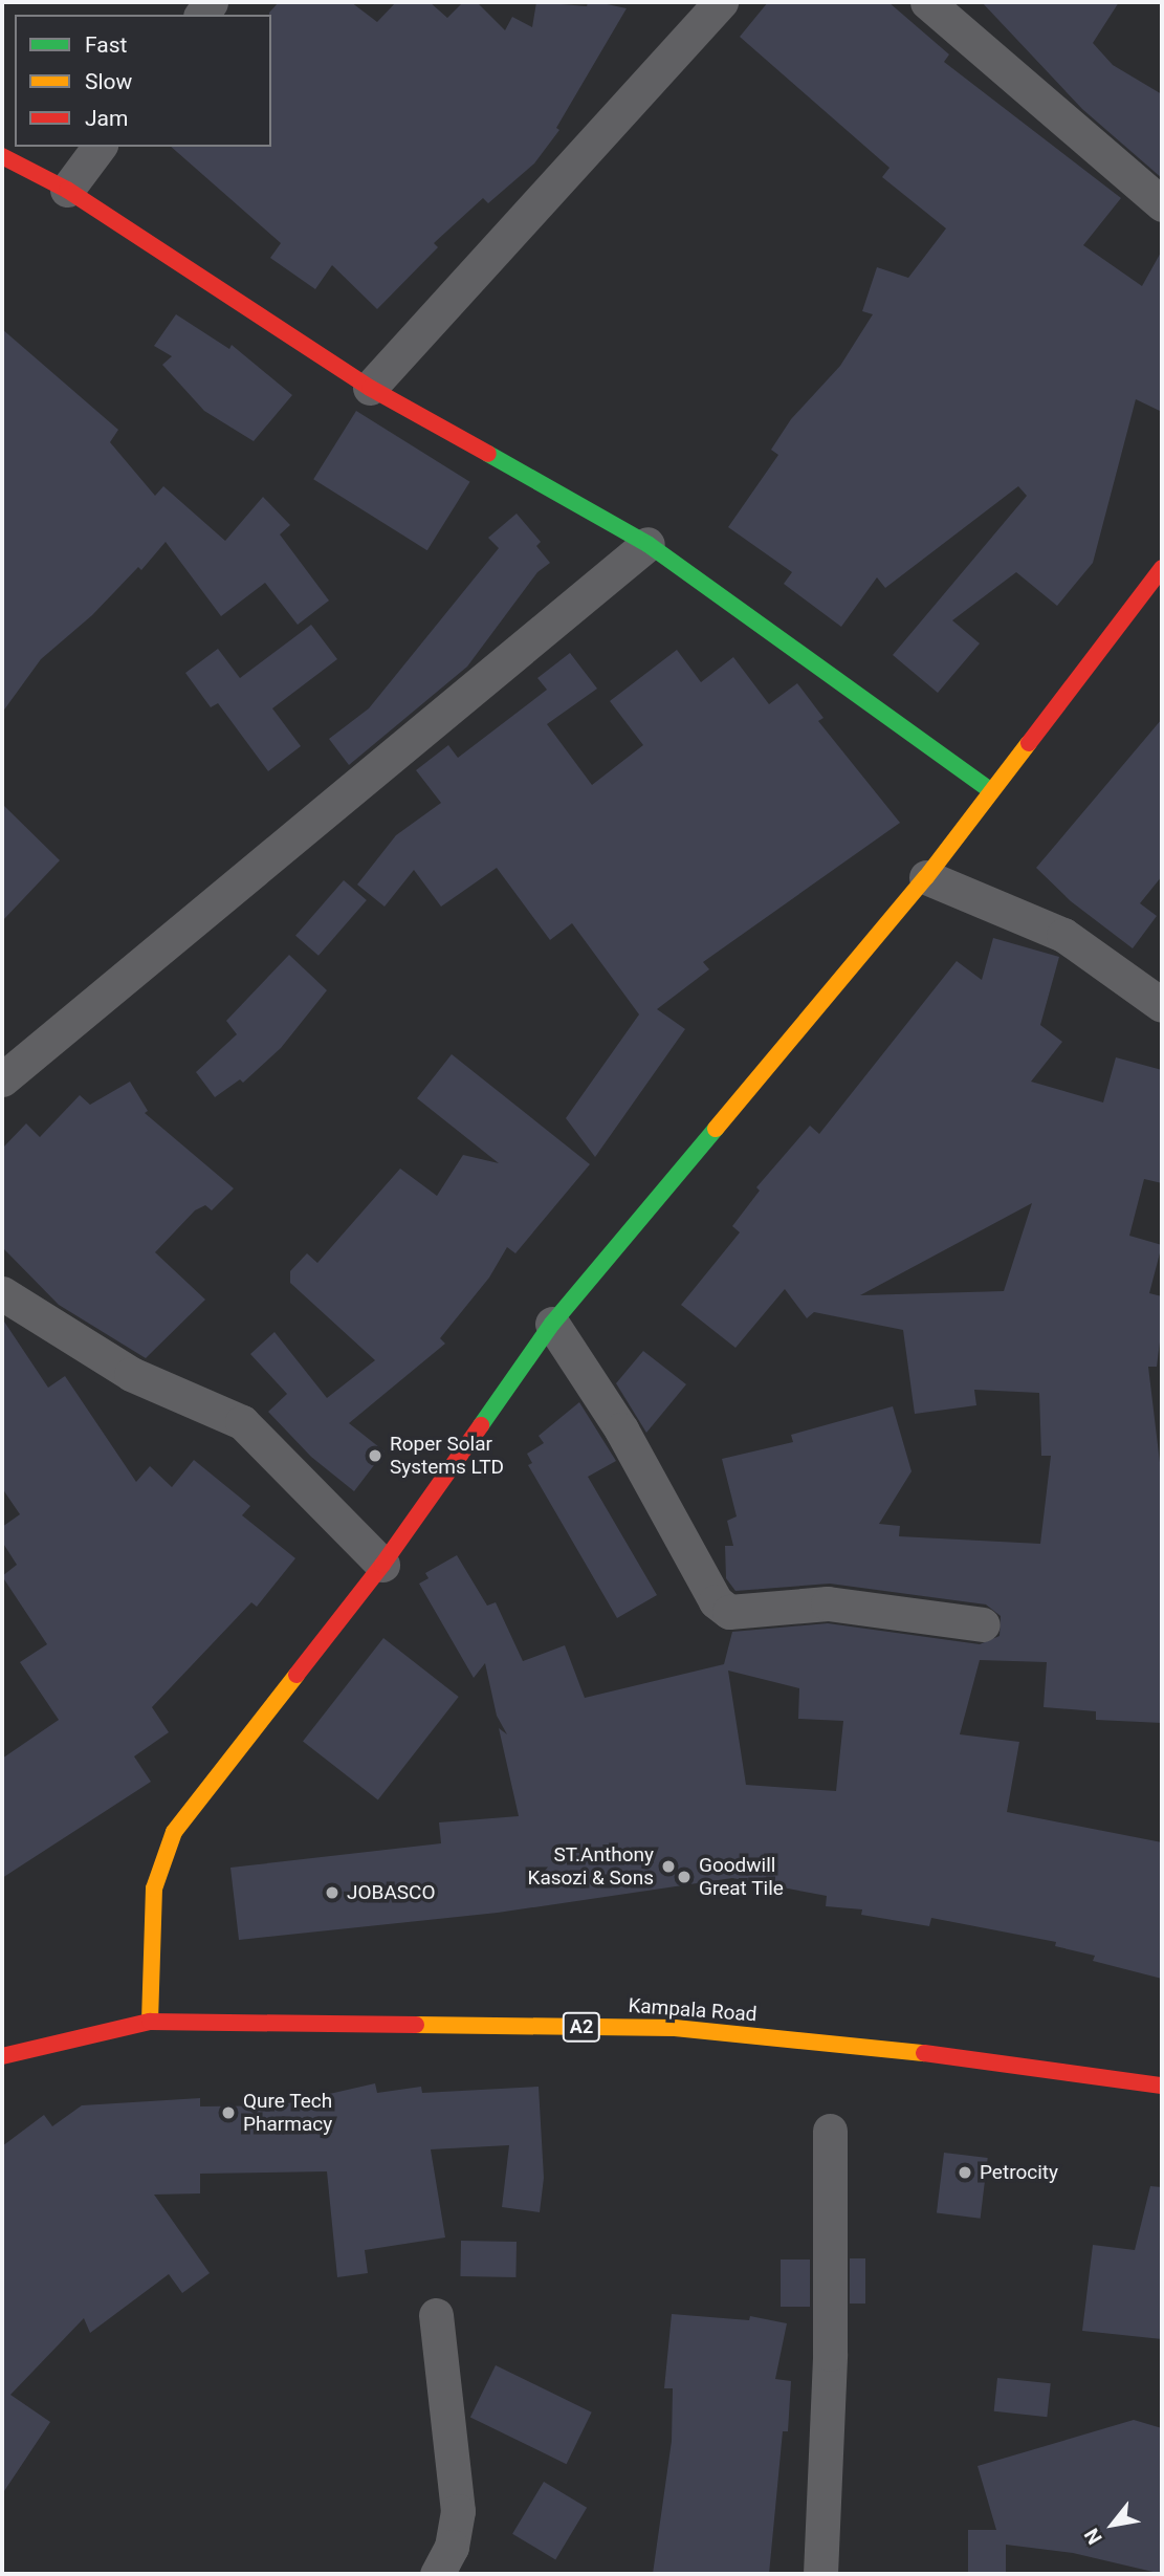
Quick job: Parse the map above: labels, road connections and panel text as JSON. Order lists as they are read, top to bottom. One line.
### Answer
{"streets":{"street":["Kampala Road","A2"]},"places":["Roper Solar Systems LTD","ST.Anthony Kasozi & Sons","Goodwill Great Tile","JOBASCO","Qure Tech Pharmacy","Petrocity"],"legend":["Fast","Slow","Jam"],"north":"bottom left"}
